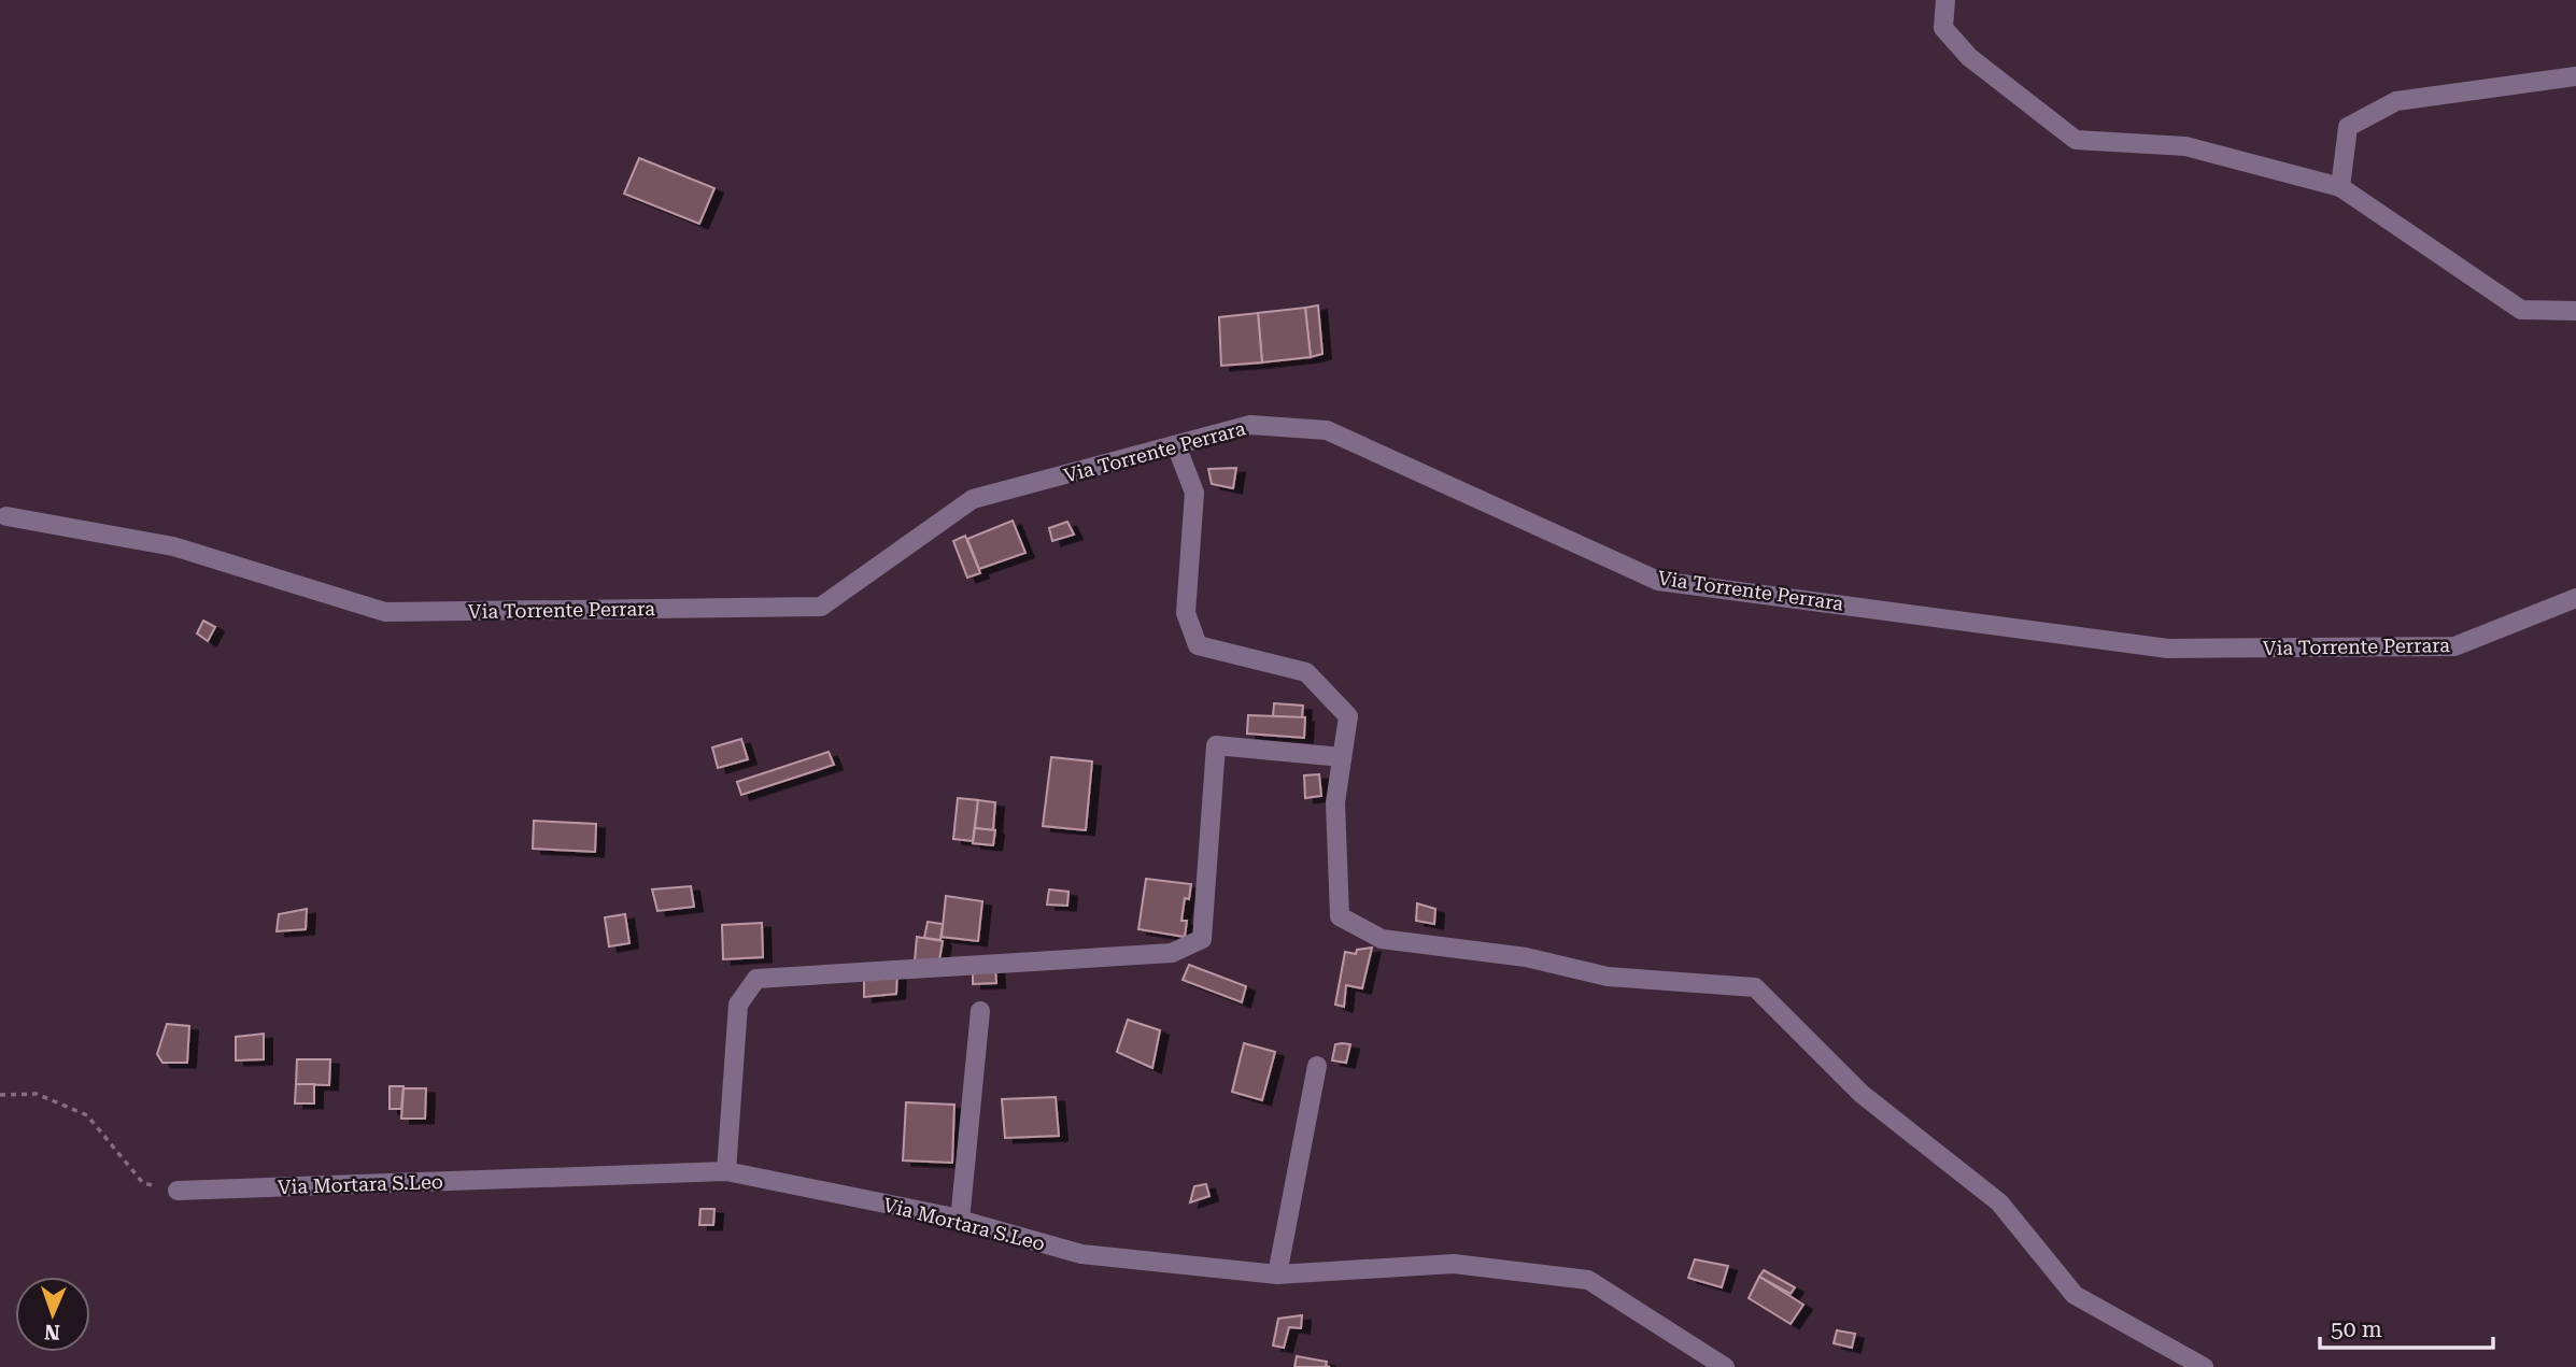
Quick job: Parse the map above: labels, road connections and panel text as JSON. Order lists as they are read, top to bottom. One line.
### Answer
{"streets":{"street":["Via Torrente Perrara","Via Mortara S.Leo"]},"scale_bar":"50 m","north":"bottom"}
